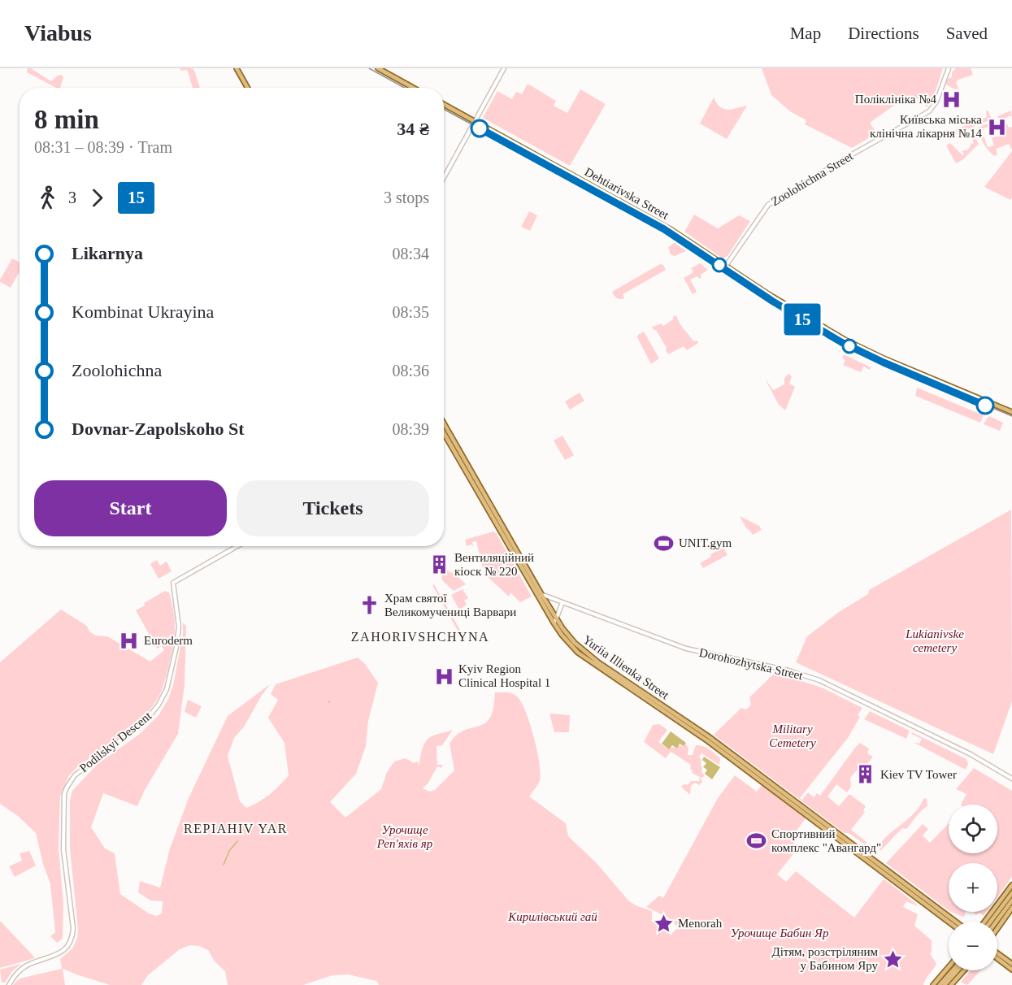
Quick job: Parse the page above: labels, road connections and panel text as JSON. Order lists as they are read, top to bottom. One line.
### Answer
{"streets":{"main road":["Dehtiarivska Street","Yuriia Illienka Street"],"street":["Zoolohichna Street","Dorohozhytska Street","Podilskyi Descent"]},"crossings":[["Zoolohichna Street","Dehtiarivska Street"],["Dorohozhytska Street","Yuriia Illienka Street"]],"districts":["ZAHORIVSHCHYNA","REPIAHIV YAR"],"parks":["Lukianivske cemetery","Military Cemetery","Урочище Реп'яхів яр","Кирилівський гай","Урочище Бабин Яр"],"places":{"hospital":["Поліклініка №4","Київська міська клінічна лікарня №14","Euroderm","Kyiv Region Clinical Hospital 1"],"sports":["UNIT.gym","Спортивний комплекс \"Авангард\""],"building":["Вентиляційний кіоск № 220","Kiev TV Tower"],"church":["Храм святої Великомучениці Варвари"],"place":["Menorah","Дітям, розстріляним у Бабином Яру"]},"lines":["tram line 15"],"page":{"header":"Viabus","nav":["Map","Directions","Saved"],"on_map":"15","heading":["8 min","08:31 – 08:39 · Tram","34 ₴"],"legs":["3","15","3 stops"],"list":[{"name":"Likarnya","value":"08:34"},{"name":"Kombinat Ukrayina","value":"08:35"},{"name":"Zoolohichna","value":"08:36"},{"name":"Dovnar-Zapolskoho St","value":"08:39"}],"buttons":["Start","Tickets"],"map_buttons":["+","−"]}}
